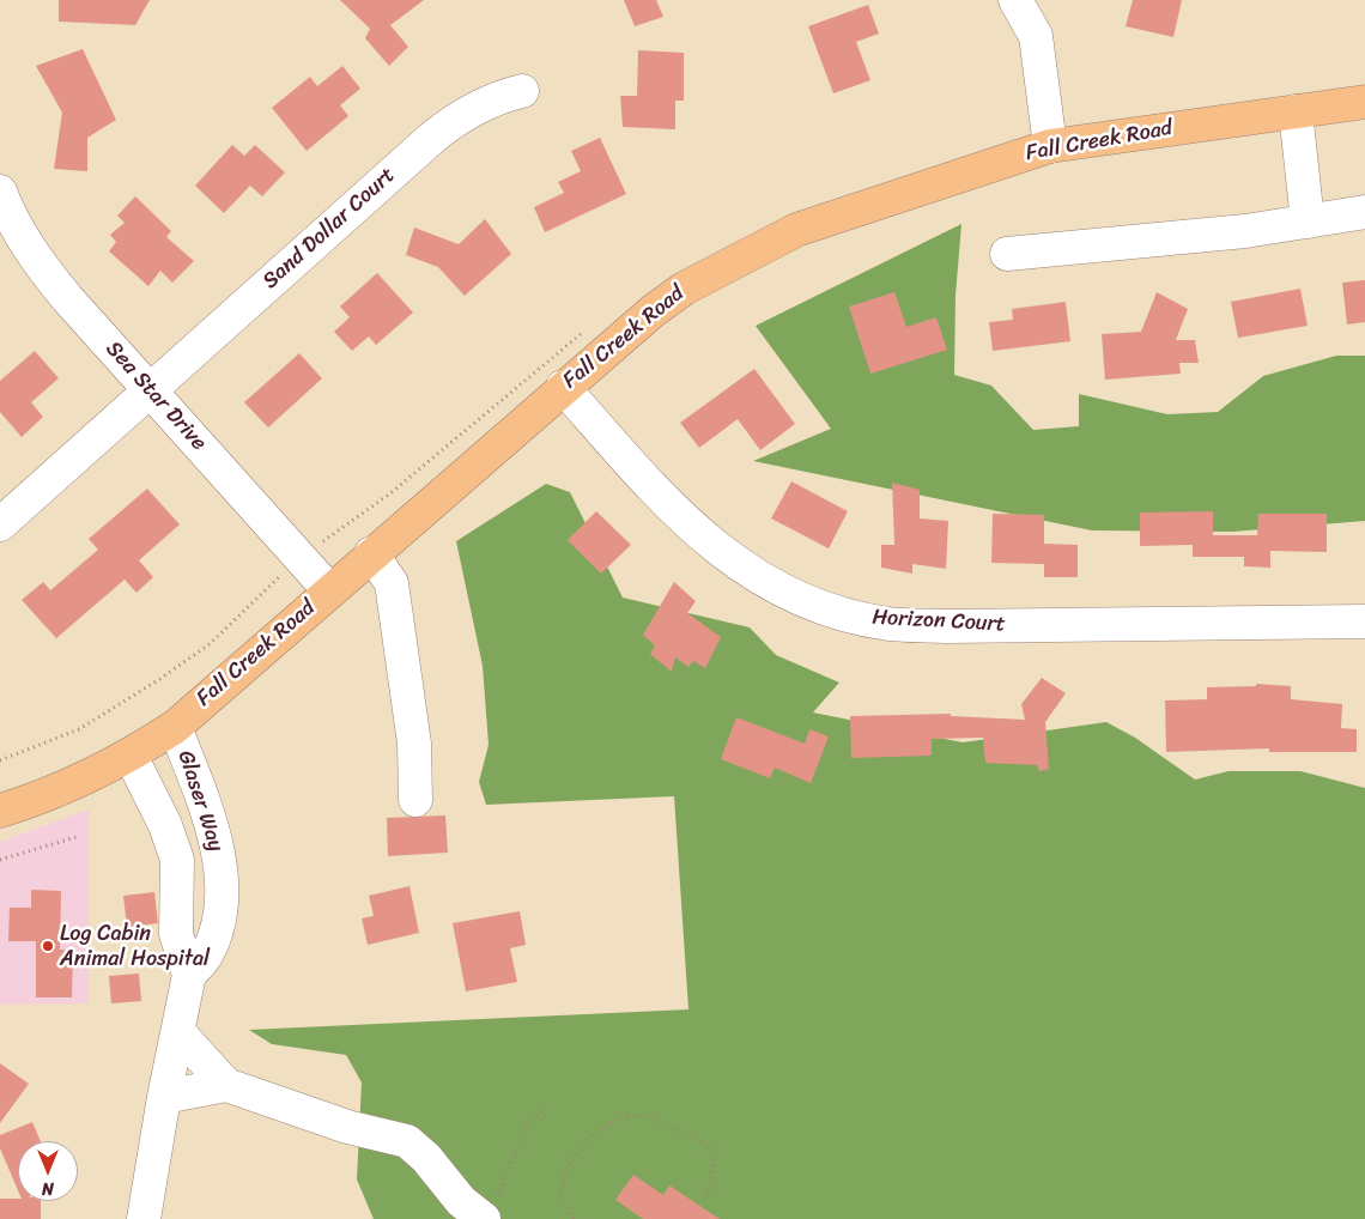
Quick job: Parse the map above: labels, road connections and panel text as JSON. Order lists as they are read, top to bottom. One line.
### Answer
{"streets":{"main road":["Fall Creek Road"],"street":["Sand Dollar Court","Sea Star Drive","Horizon Court","Glaser Way"]},"crossings":[["Fall Creek Road","Sea Star Drive"],["Fall Creek Road","Horizon Court"],["Fall Creek Road","Glaser Way"],["Sand Dollar Court","Sea Star Drive"]],"places":["Log Cabin Animal Hospital"],"north":"bottom"}
